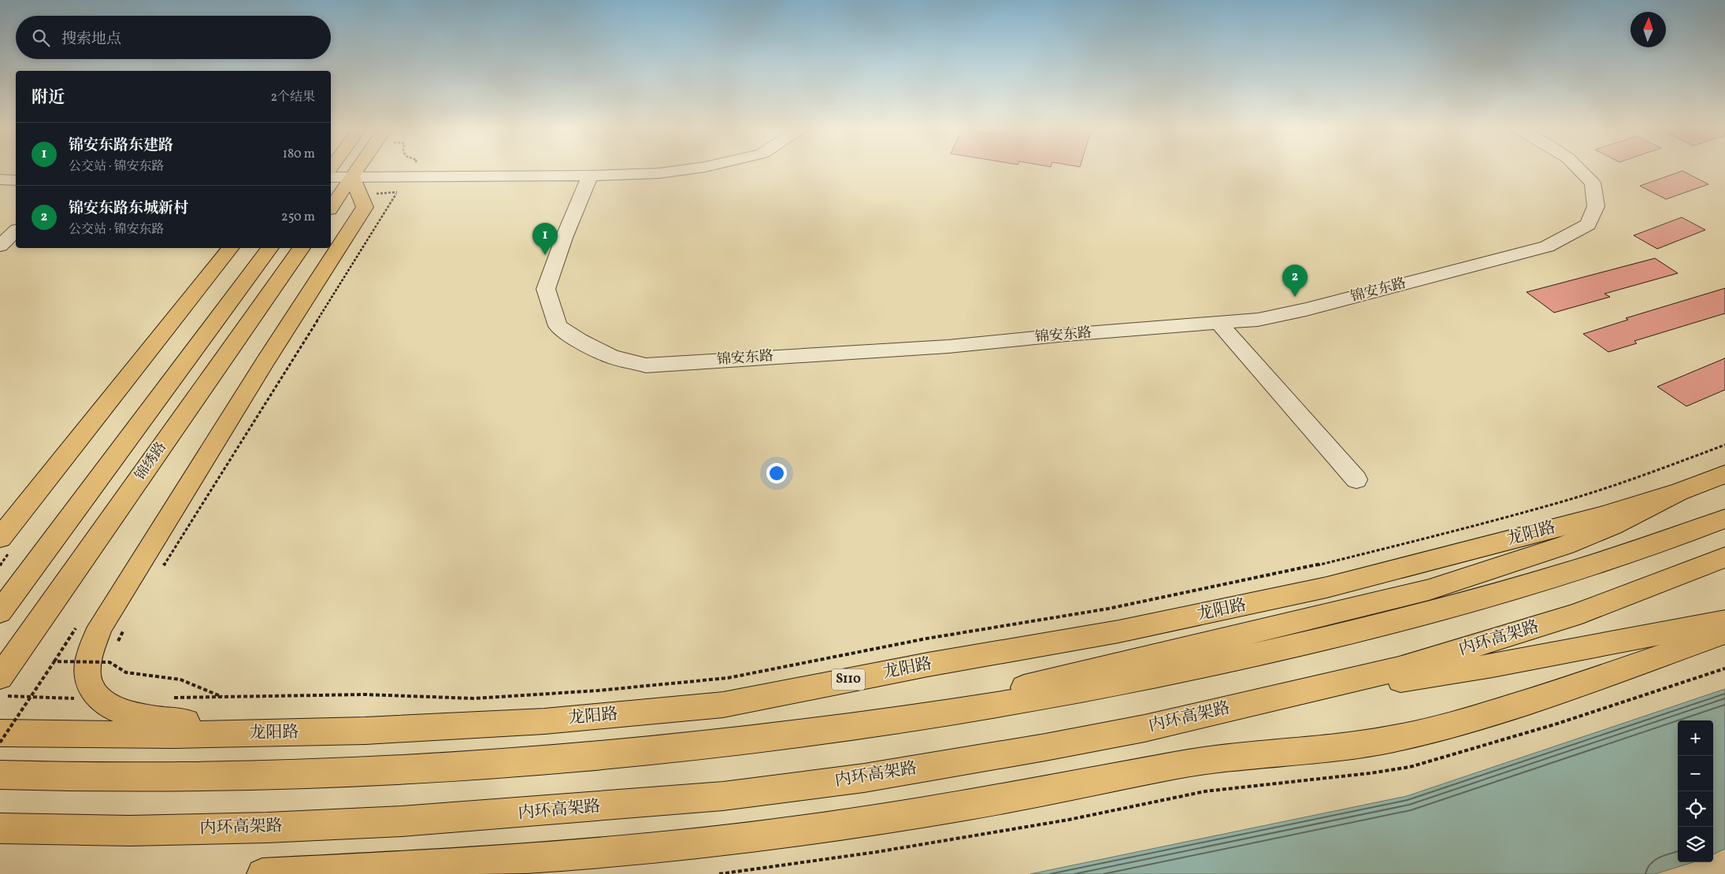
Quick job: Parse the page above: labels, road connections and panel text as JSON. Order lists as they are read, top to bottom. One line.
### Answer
{"streets":{"main road":["锦绣路","龙阳路","内环高架路","S110"],"street":["锦安东路"]},"north":"top","page":{"search":"搜索地点","heading":["附近","2个结果"],"list":[{"mark":"1","name":"锦安东路东建路","note":"公交站 · 锦安东路","value":"180 m"},{"mark":"2","name":"锦安东路东城新村","note":"公交站 · 锦安东路","value":"250 m"}],"pins":["1","2"],"map_buttons":["+","−"]}}
